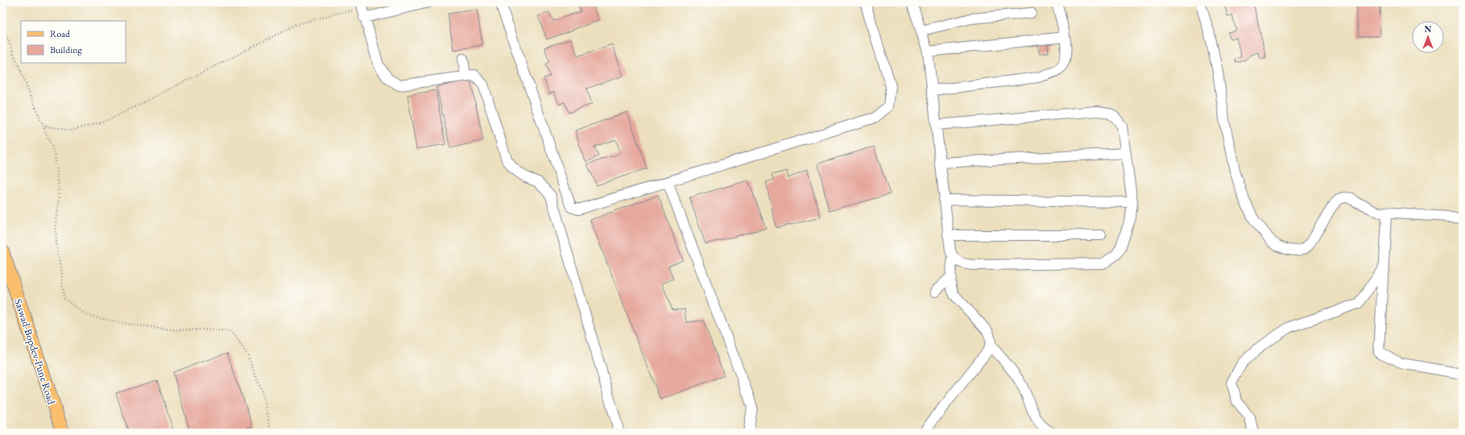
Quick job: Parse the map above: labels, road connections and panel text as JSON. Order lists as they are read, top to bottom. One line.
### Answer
{"streets":{"main road":["Saswad-Bopdev-Pune Road"]},"legend":["Road","Building"],"north":"top"}
